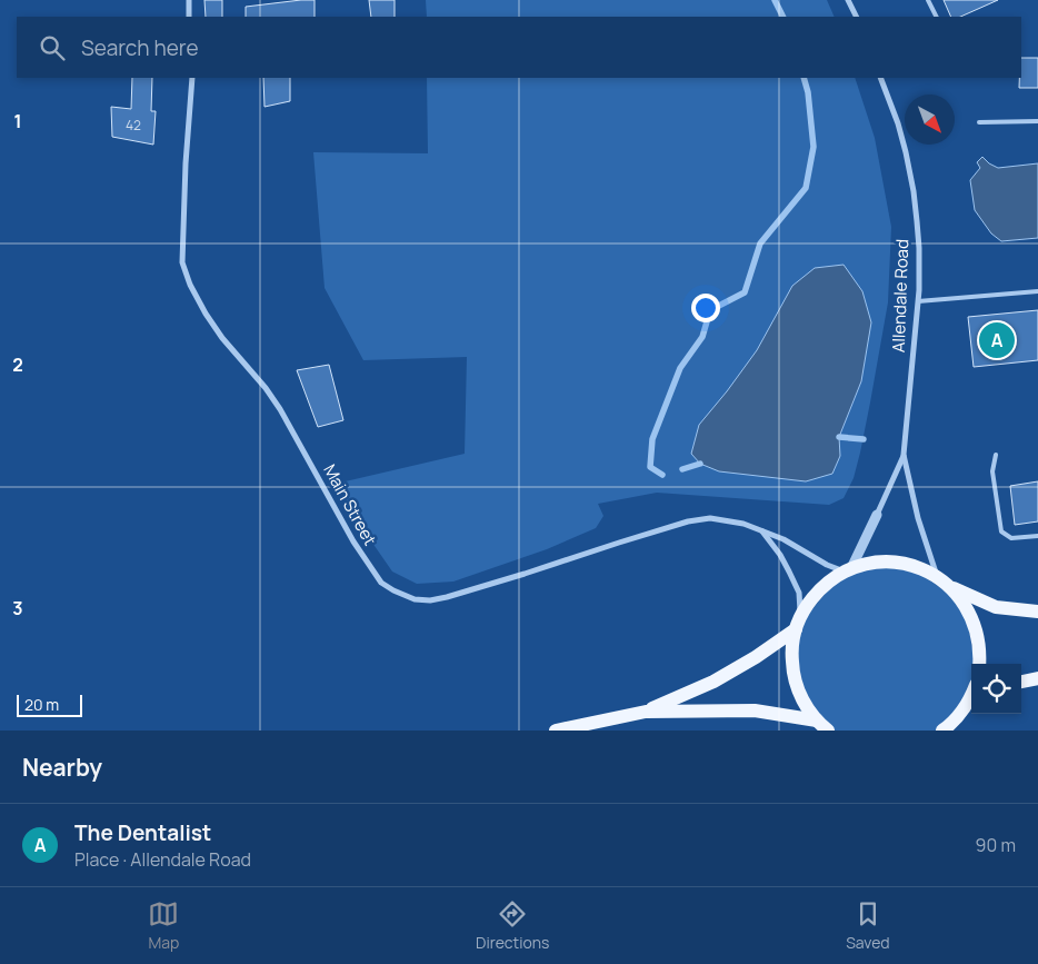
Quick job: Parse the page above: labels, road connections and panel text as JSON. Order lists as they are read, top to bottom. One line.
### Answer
{"streets":{"street":["Allendale Road","Main Street"]},"crossings":[["Allendale Road","Main Street"]],"house_numbers":["42"],"scale_bar":"20 m","north":"bottom right","page":{"search":"Search here","pins":"A","scale":"20 m","heading":"Nearby","list":[{"mark":"A","name":"The Dentalist","note":"Place · Allendale Road","value":"90 m"}],"nav":["Map","Directions","Saved"]},"grid":{"rows":["1","2","3"]}}
